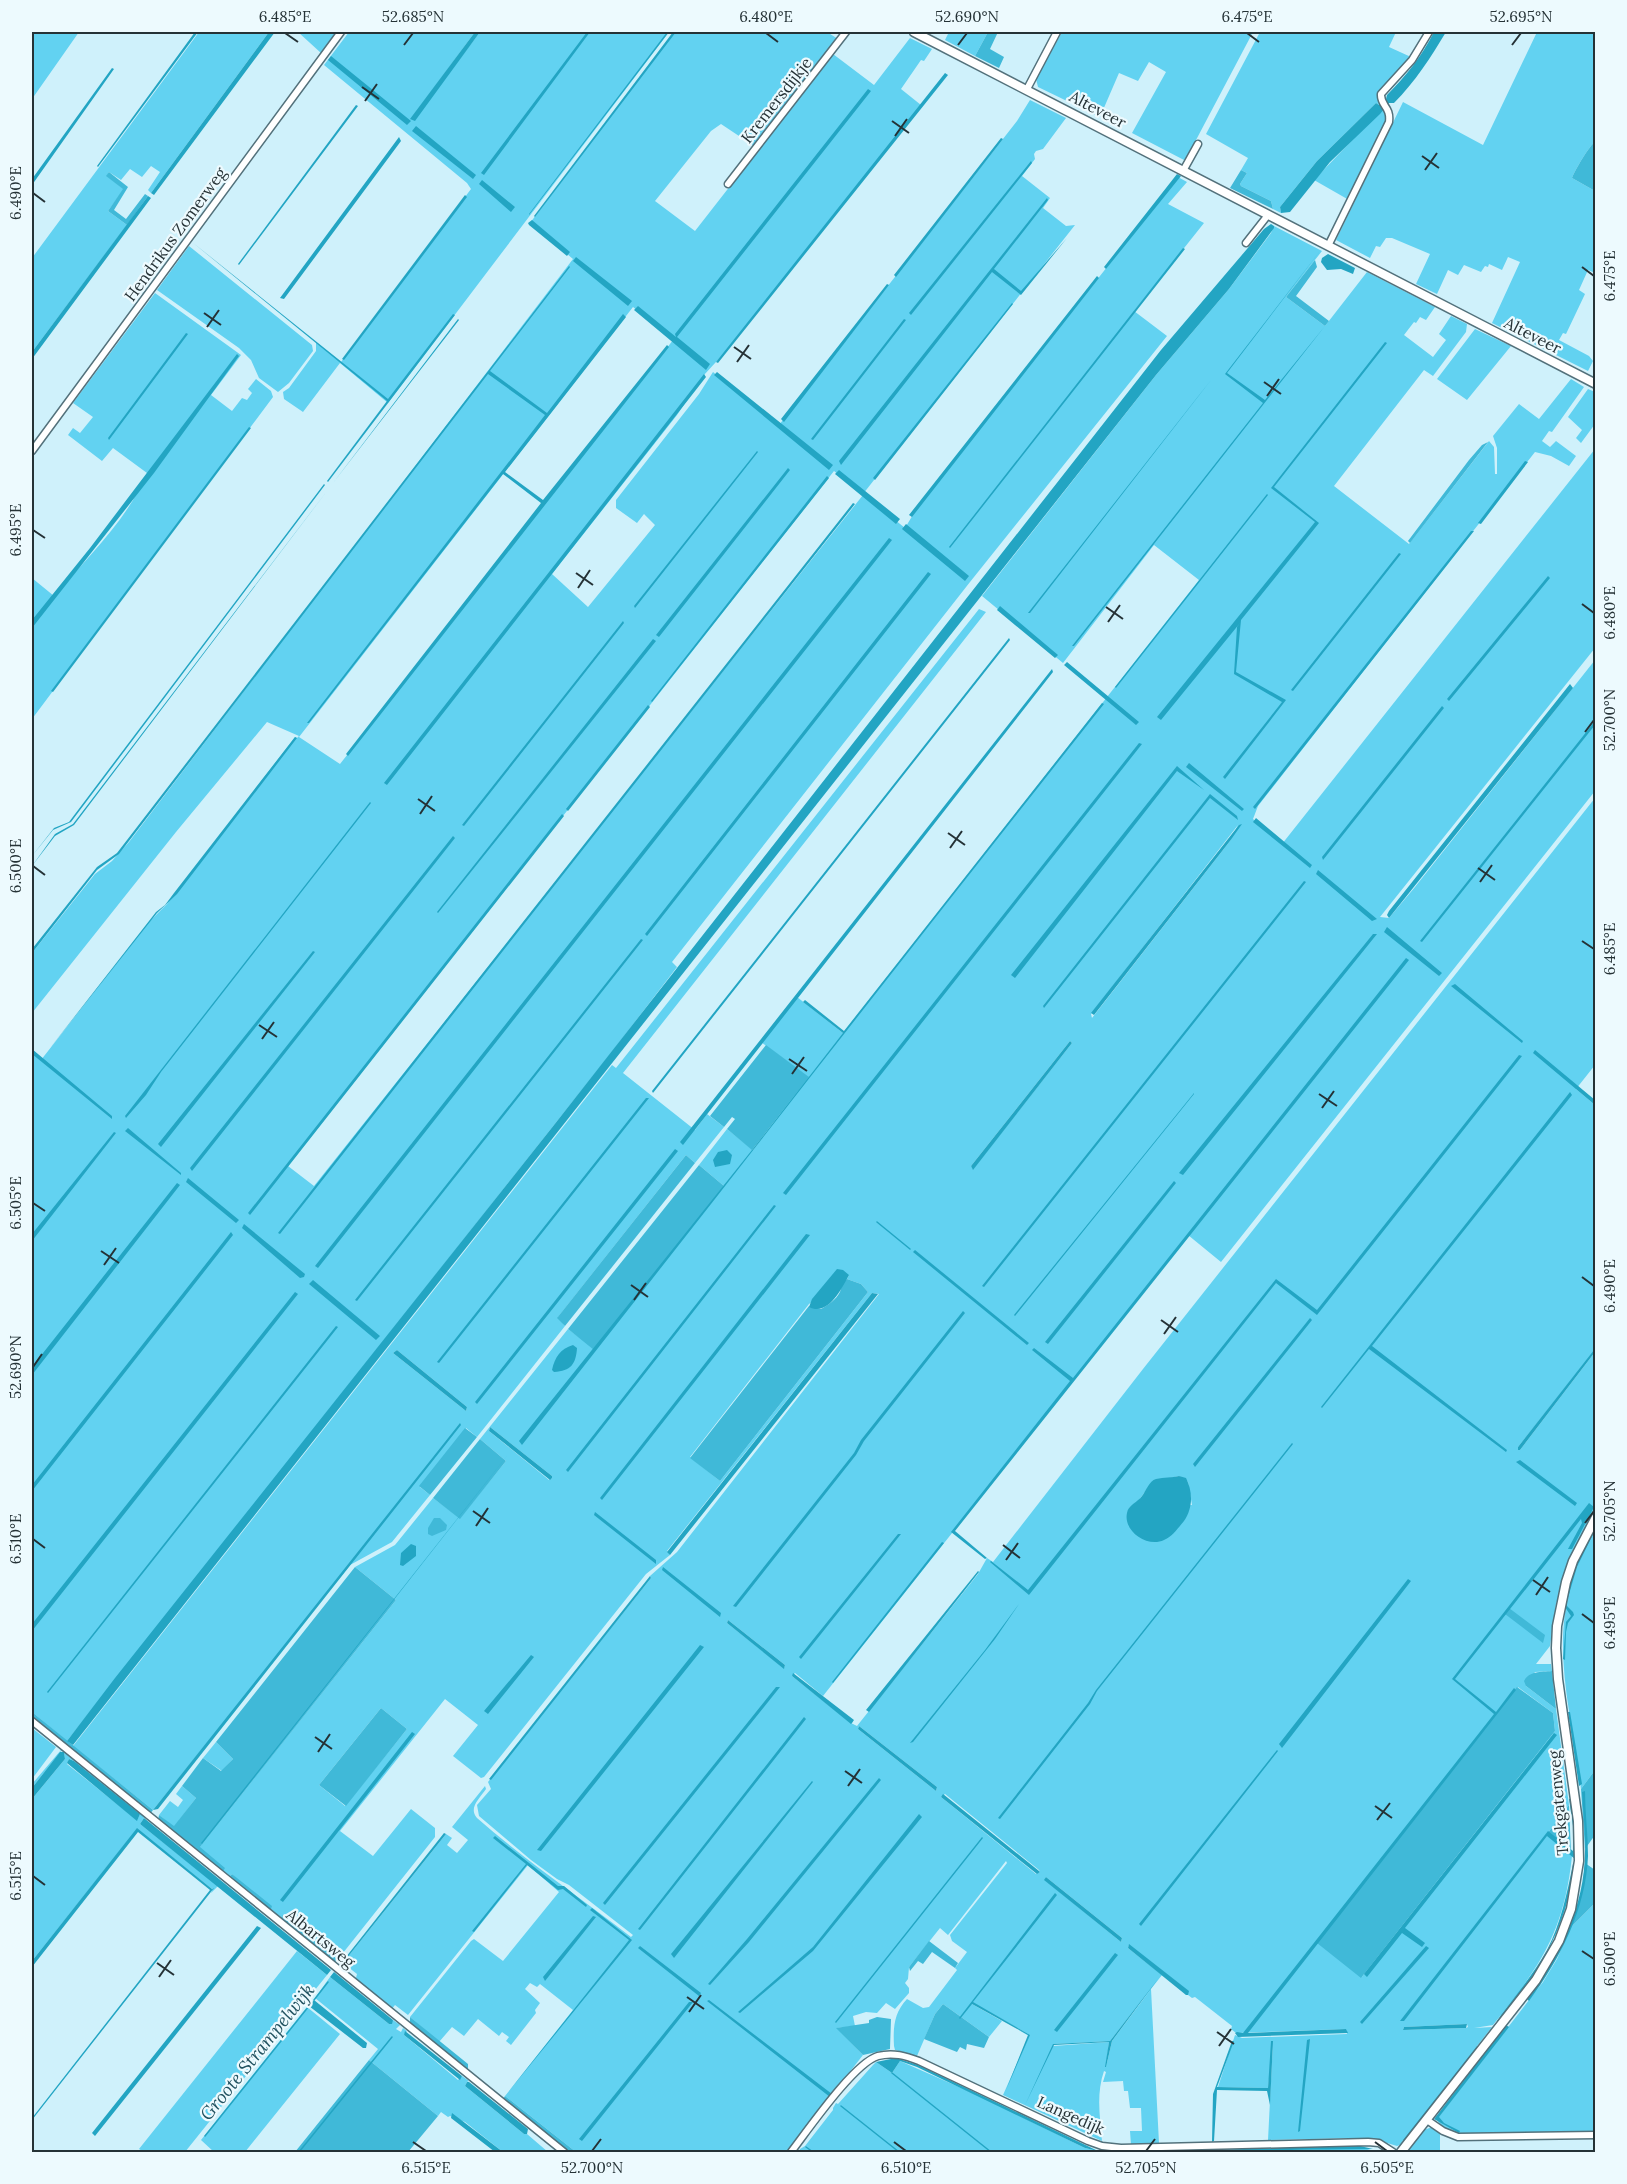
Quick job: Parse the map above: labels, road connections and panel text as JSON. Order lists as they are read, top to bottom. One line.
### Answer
{"streets":{"street":["Kremersdijkje","Alteveer","Hendrikus Zomerweg","Trekgatenweg","Albartsweg","Langedijk"]},"water":["Groote Strampelwijk"],"coordinates":["6.485°E","52.685°N","6.480°E","52.690°N","6.475°E","52.695°N","6.490°E","6.495°E","52.700°N","6.500°E","6.505°E","52.705°N","6.510°E","6.515°E"]}
